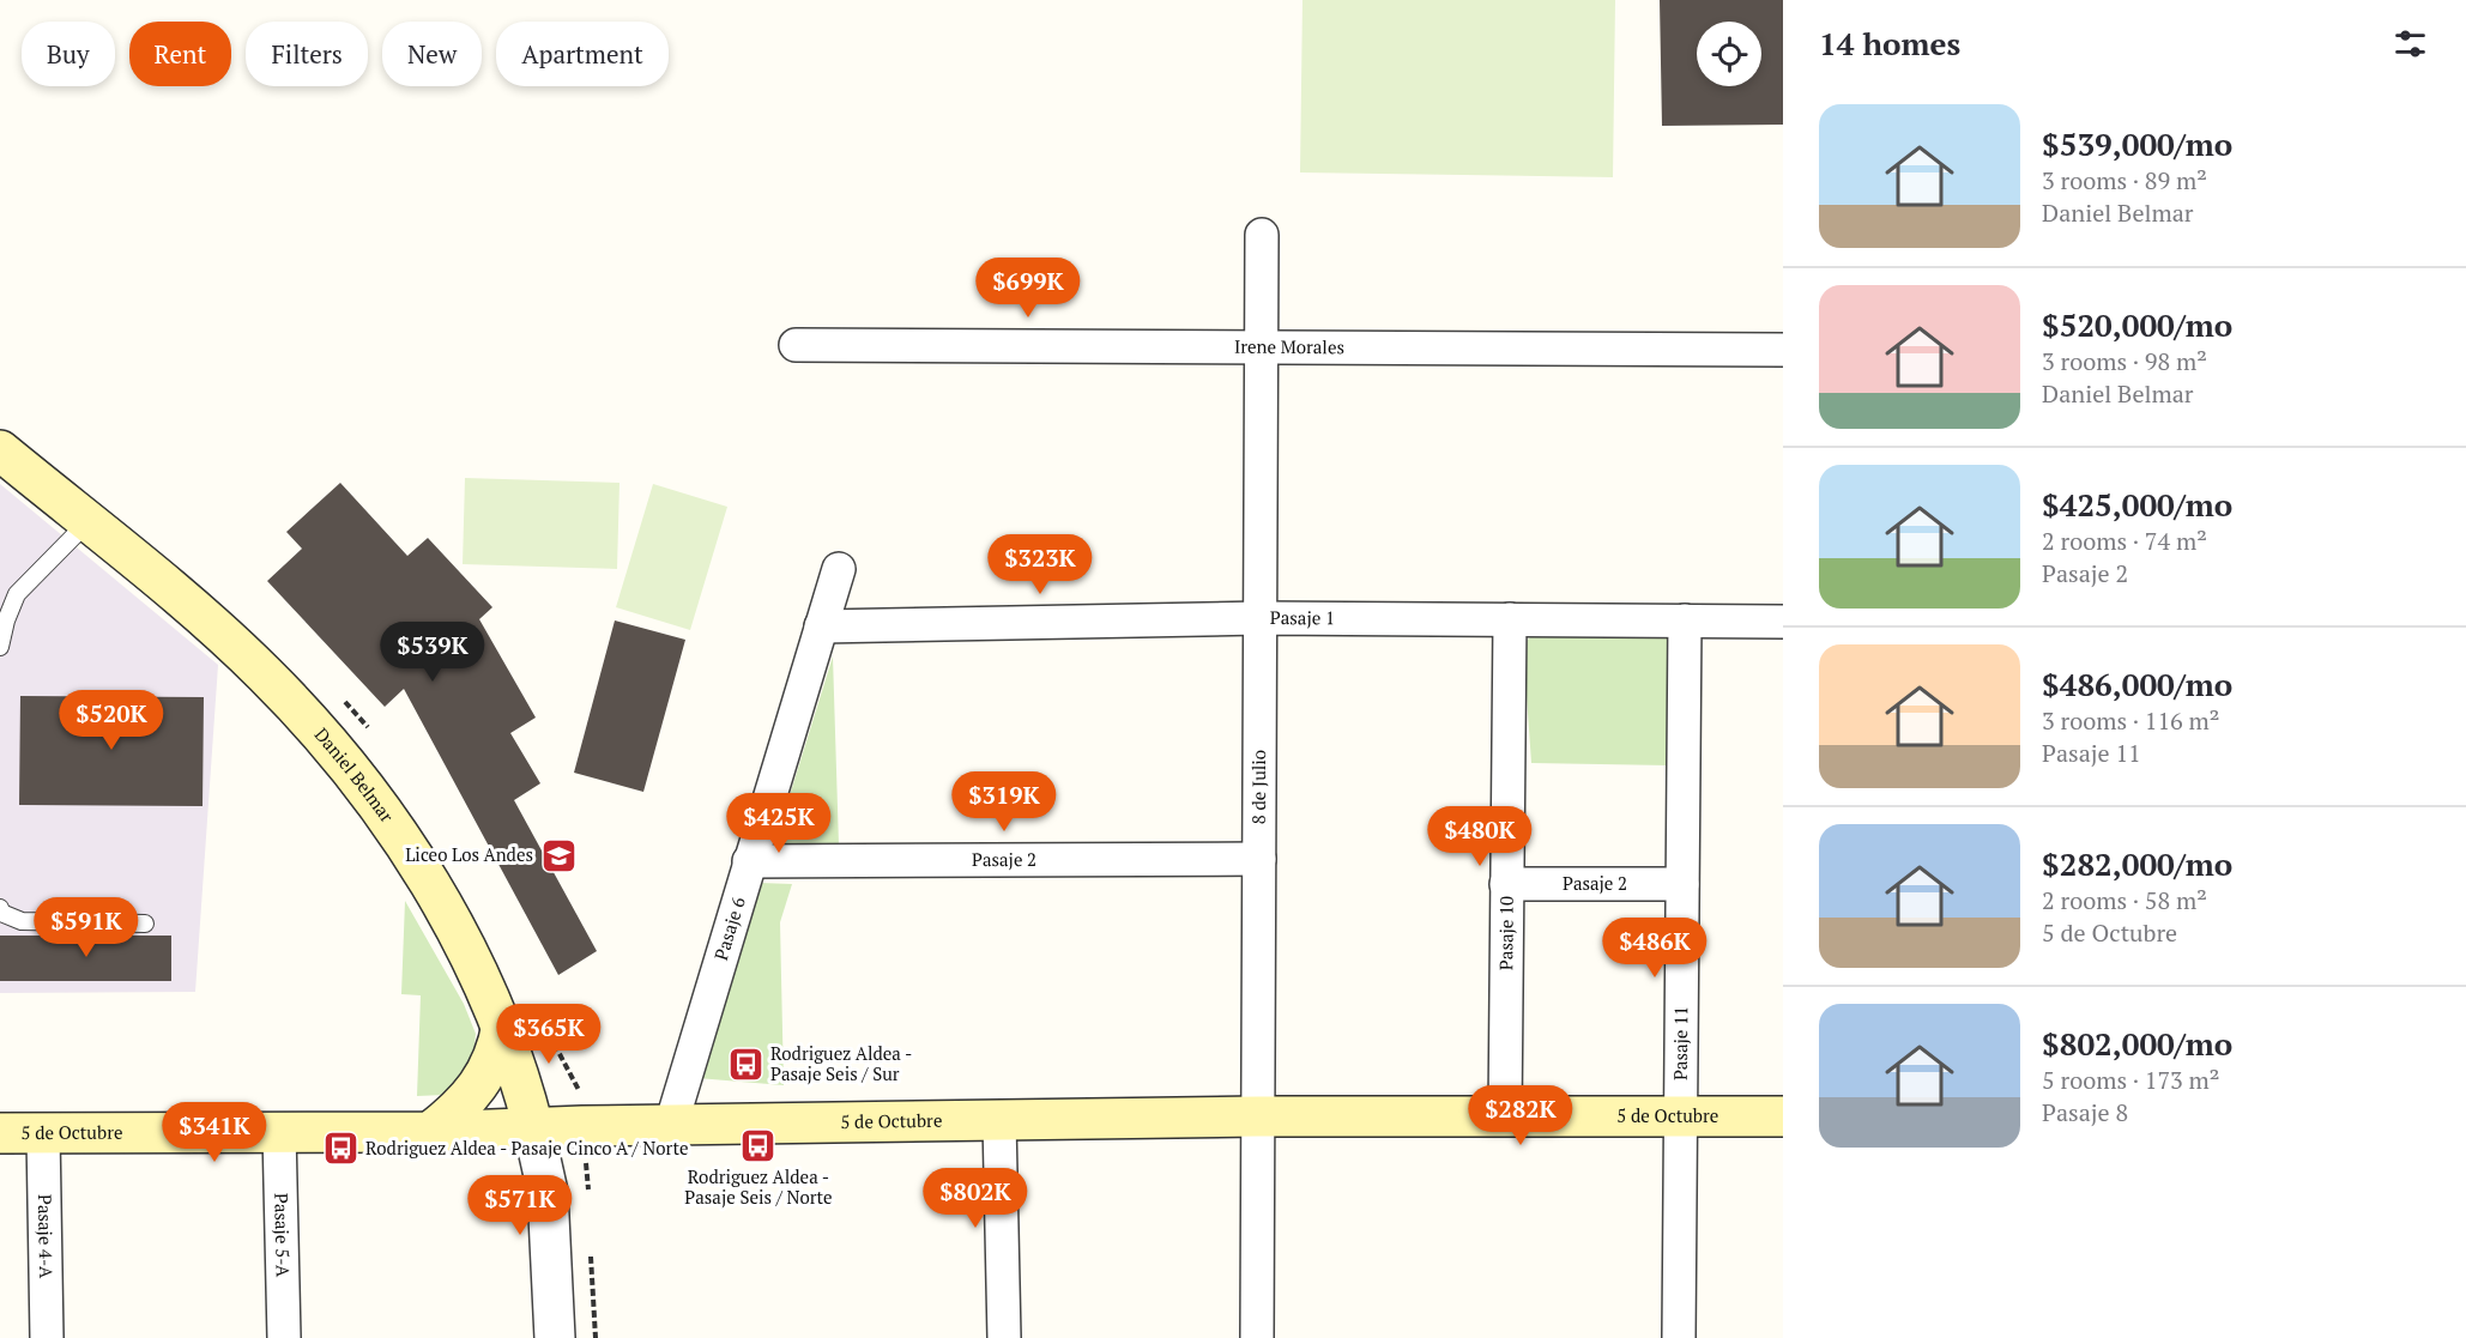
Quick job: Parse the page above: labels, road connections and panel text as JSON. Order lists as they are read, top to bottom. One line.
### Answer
{"streets":{"main road":["Daniel Belmar","5 de Octubre"],"street":["Irene Morales","Pasaje 1","8 de Julio","Pasaje 2","Pasaje 6","Pasaje 10","Pasaje 11","Pasaje 5-A","Pasaje 4-A"]},"crossings":[["Irene Morales","8 de Julio"],["Pasaje 1","8 de Julio"],["Pasaje 1","Pasaje 6"],["Pasaje 1","Pasaje 10"],["Pasaje 1","Pasaje 11"],["Daniel Belmar","5 de Octubre"],["8 de Julio","Pasaje 2"],["8 de Julio","5 de Octubre"],["Pasaje 2","Pasaje 6"],["Pasaje 2","Pasaje 10"],["Pasaje 2","Pasaje 11"],["Pasaje 6","5 de Octubre"],["Pasaje 10","5 de Octubre"],["Pasaje 11","5 de Octubre"],["5 de Octubre","Pasaje 5-A"],["5 de Octubre","Pasaje 4-A"]],"places":{"school or university":["Liceo Los Andes"],"bus stop":["Rodriguez Aldea - Pasaje Seis / Sur","Rodriguez Aldea - Pasaje Seis / Norte","Rodriguez Aldea - Pasaje Cinco A / Norte"]},"page":{"heading":"14 homes","chip":["Buy","Rent","Filters","New","Apartment"],"list":[{"name":"$539,000/mo","note":"3 rooms · 89 m² · Daniel Belmar"},{"name":"$520,000/mo","note":"3 rooms · 98 m² · Daniel Belmar"},{"name":"$425,000/mo","note":"2 rooms · 74 m² · Pasaje 2"},{"name":"$486,000/mo","note":"3 rooms · 116 m² · Pasaje 11"},{"name":"$282,000/mo","note":"2 rooms · 58 m² · 5 de Octubre"},{"name":"$802,000/mo","note":"5 rooms · 173 m² · Pasaje 8"}],"price":["$699K","$323K","$539K","$520K","$319K","$425K","$480K","$591K","$486K","$365K","$282K","$341K","$802K","$571K"]}}
